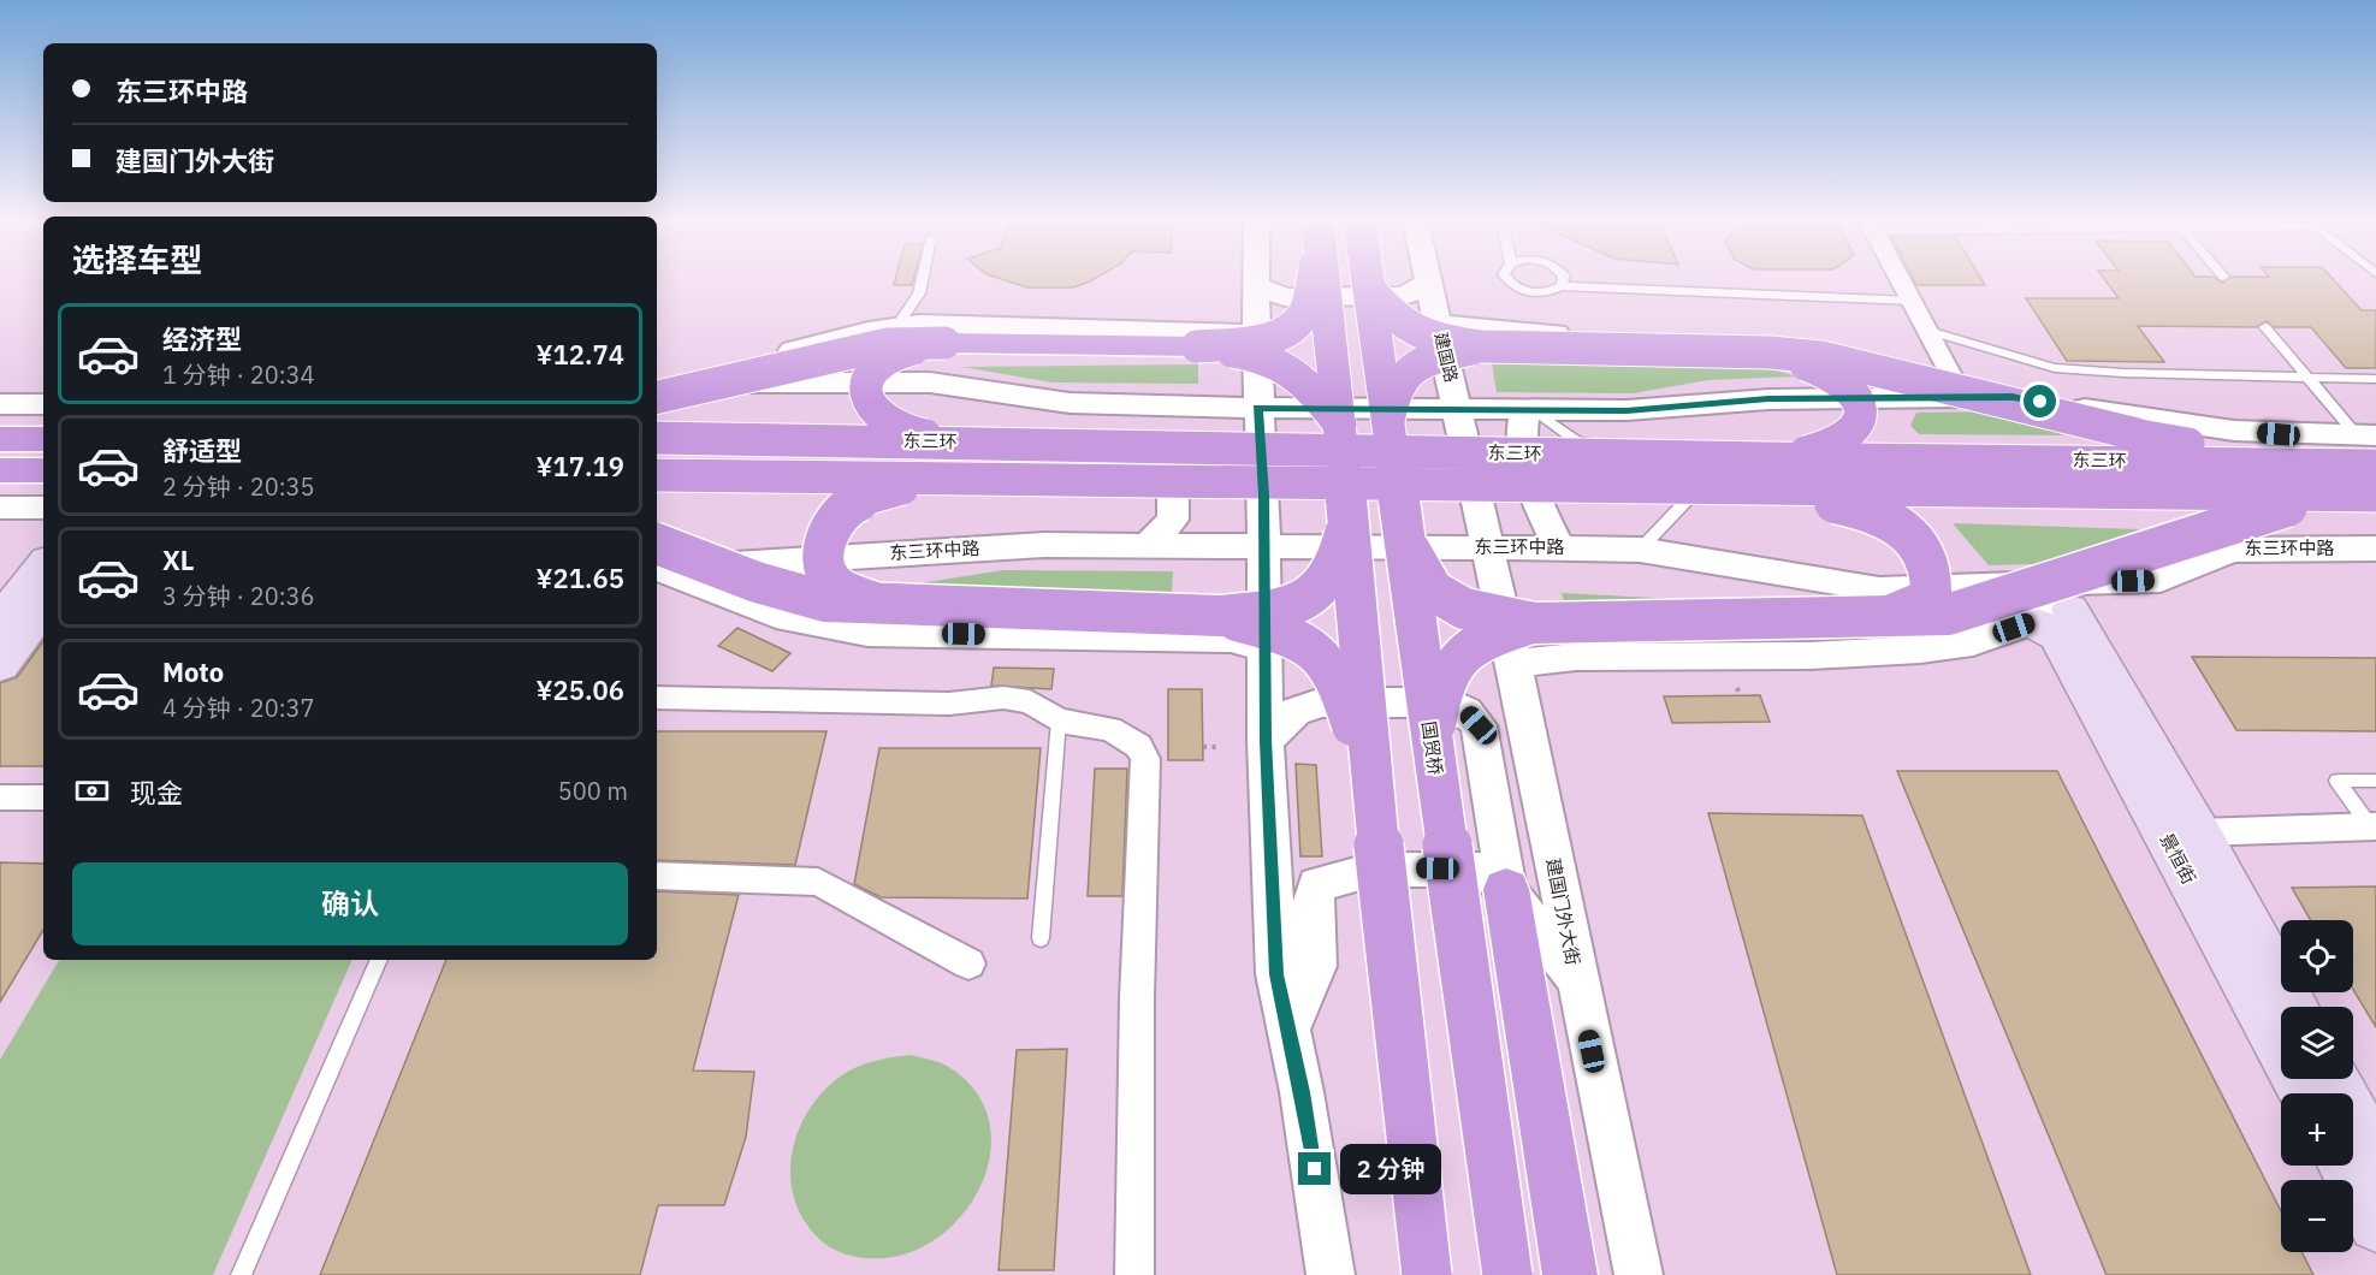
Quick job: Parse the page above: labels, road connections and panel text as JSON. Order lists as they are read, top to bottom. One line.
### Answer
{"streets":{"highway":["东三环","国贸桥"],"main road":["景恒街"],"street":["建国路","东三环中路","建国门外大街"]},"crossings":[["建国路","东三环中路"],["建国路","建国门外大街"],["东三环中路","建国门外大街"]],"page":{"banner":["东三环中路","建国门外大街"],"heading":"选择车型","list":[{"name":"经济型","note":"1 分钟 · 20:34","value":"¥12.74"},{"name":"舒适型","note":"2 分钟 · 20:35","value":"¥17.19"},{"name":"XL","note":"3 分钟 · 20:36","value":"¥21.65"},{"name":"Moto","note":"4 分钟 · 20:37","value":"¥25.06"}],"pay":["现金","500 m"],"buttons":"确认","map_buttons":["+","−"],"bubble":"2 分钟"}}
